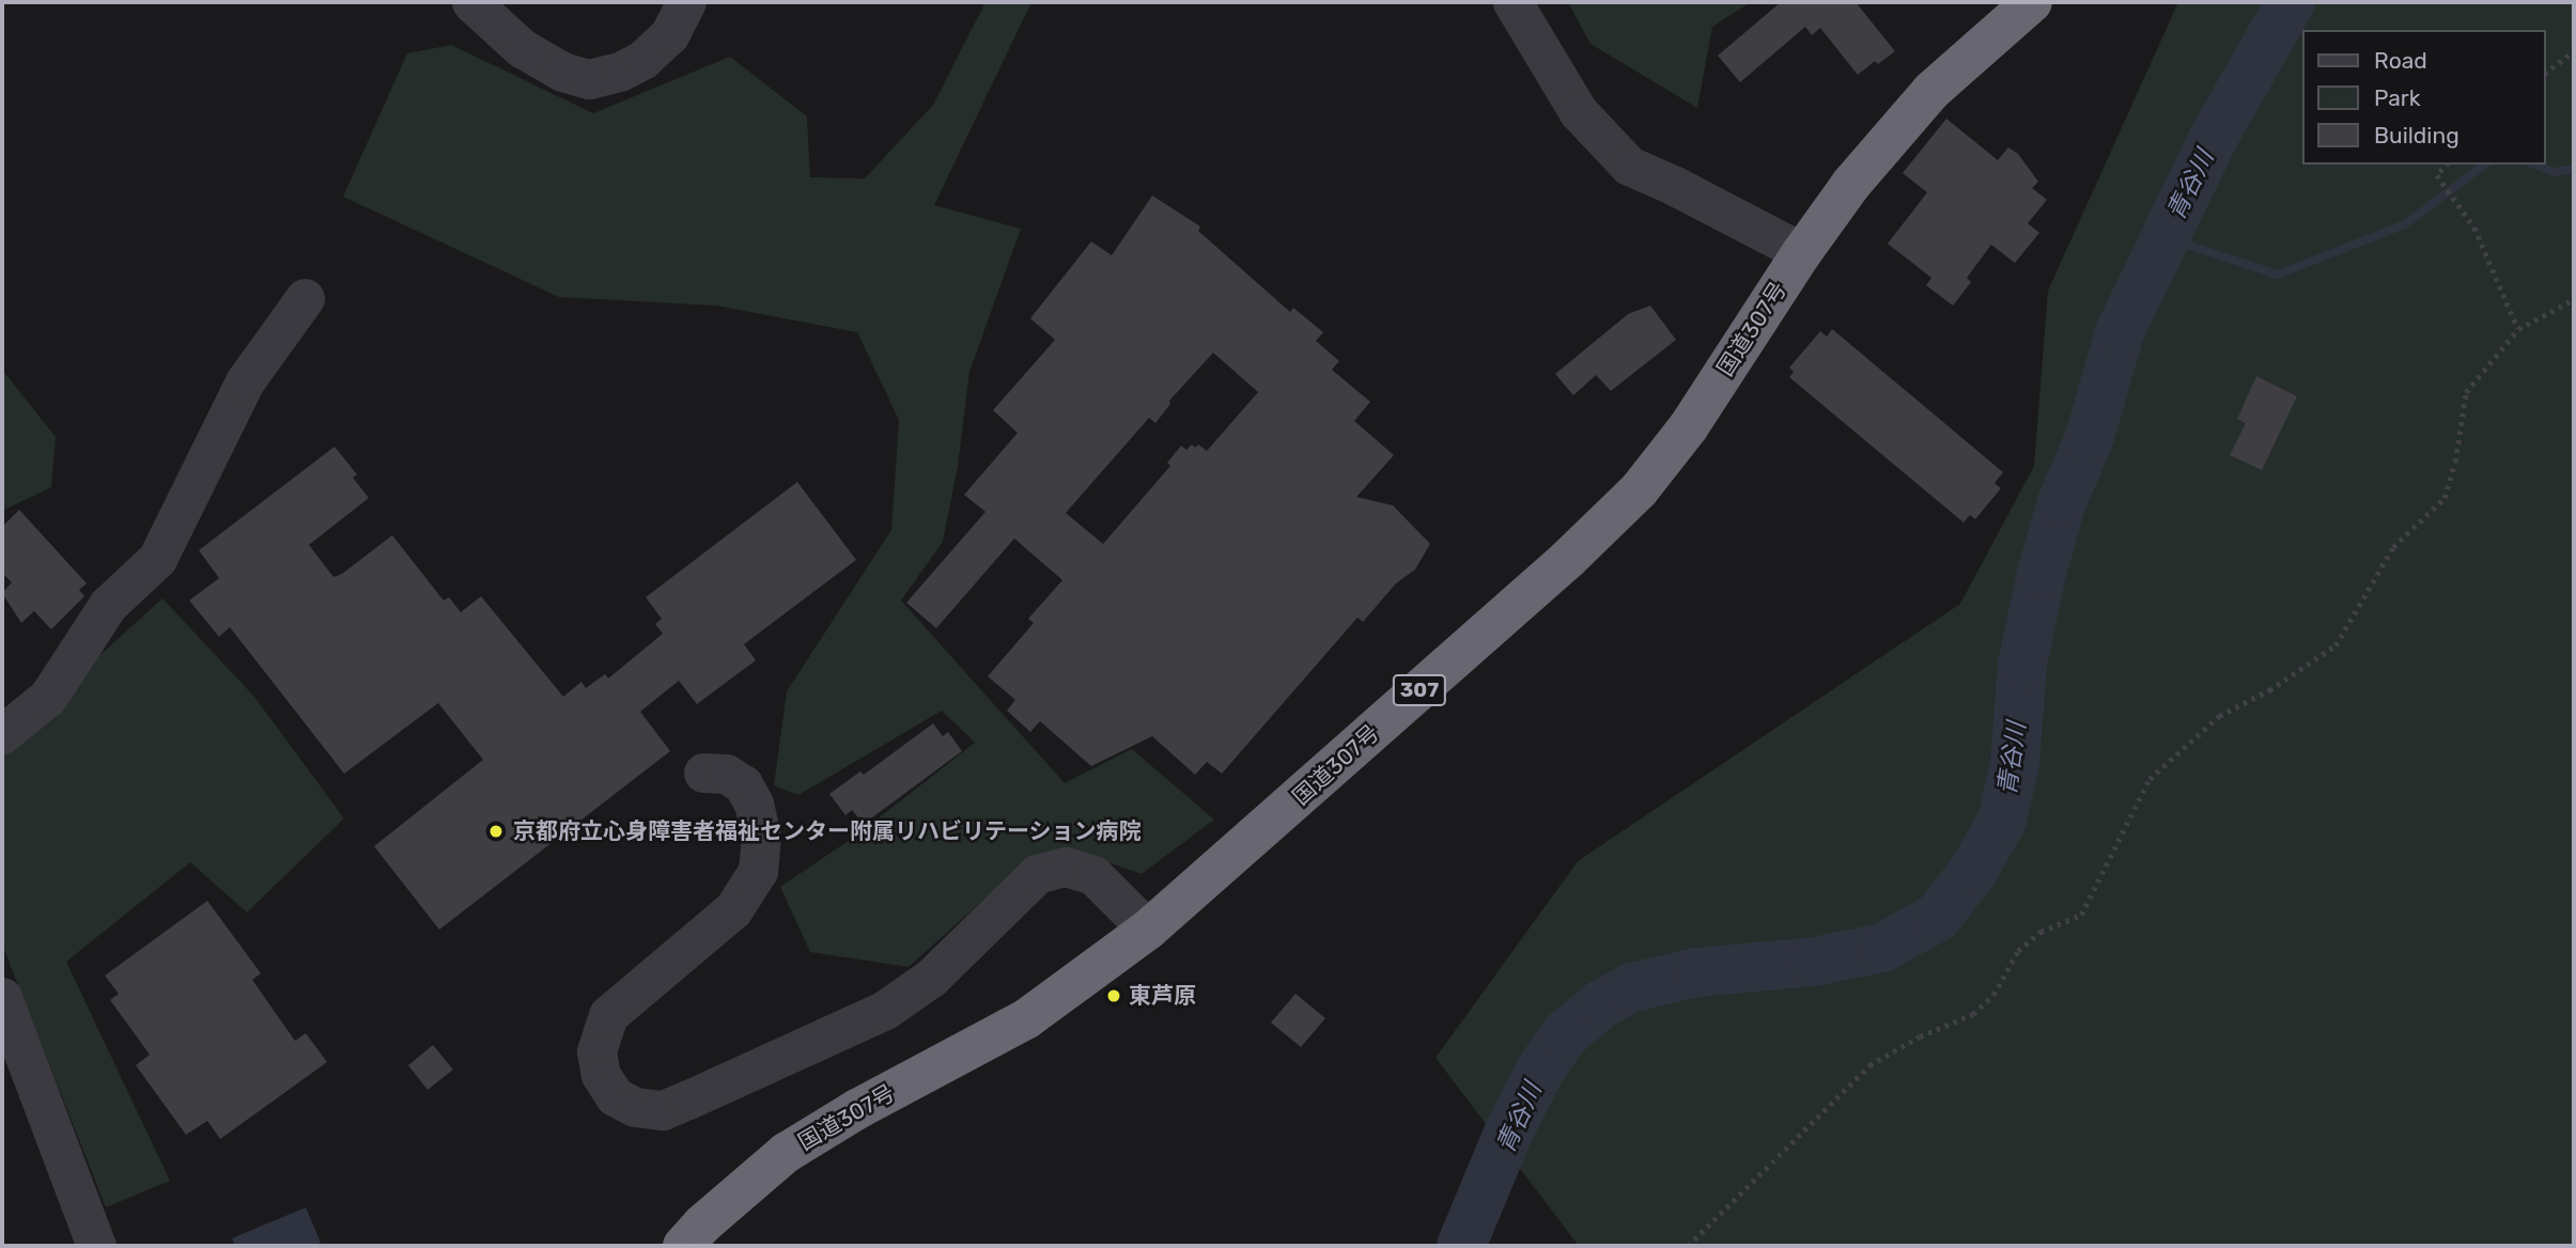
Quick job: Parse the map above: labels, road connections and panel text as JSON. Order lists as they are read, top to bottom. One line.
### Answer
{"streets":{"highway":["国道307号","307"]},"water":["青谷川"],"places":["京都府立心身障害者福祉センター附属リハビリテーション病院","東芦原"],"legend":["Road","Park","Building"]}
